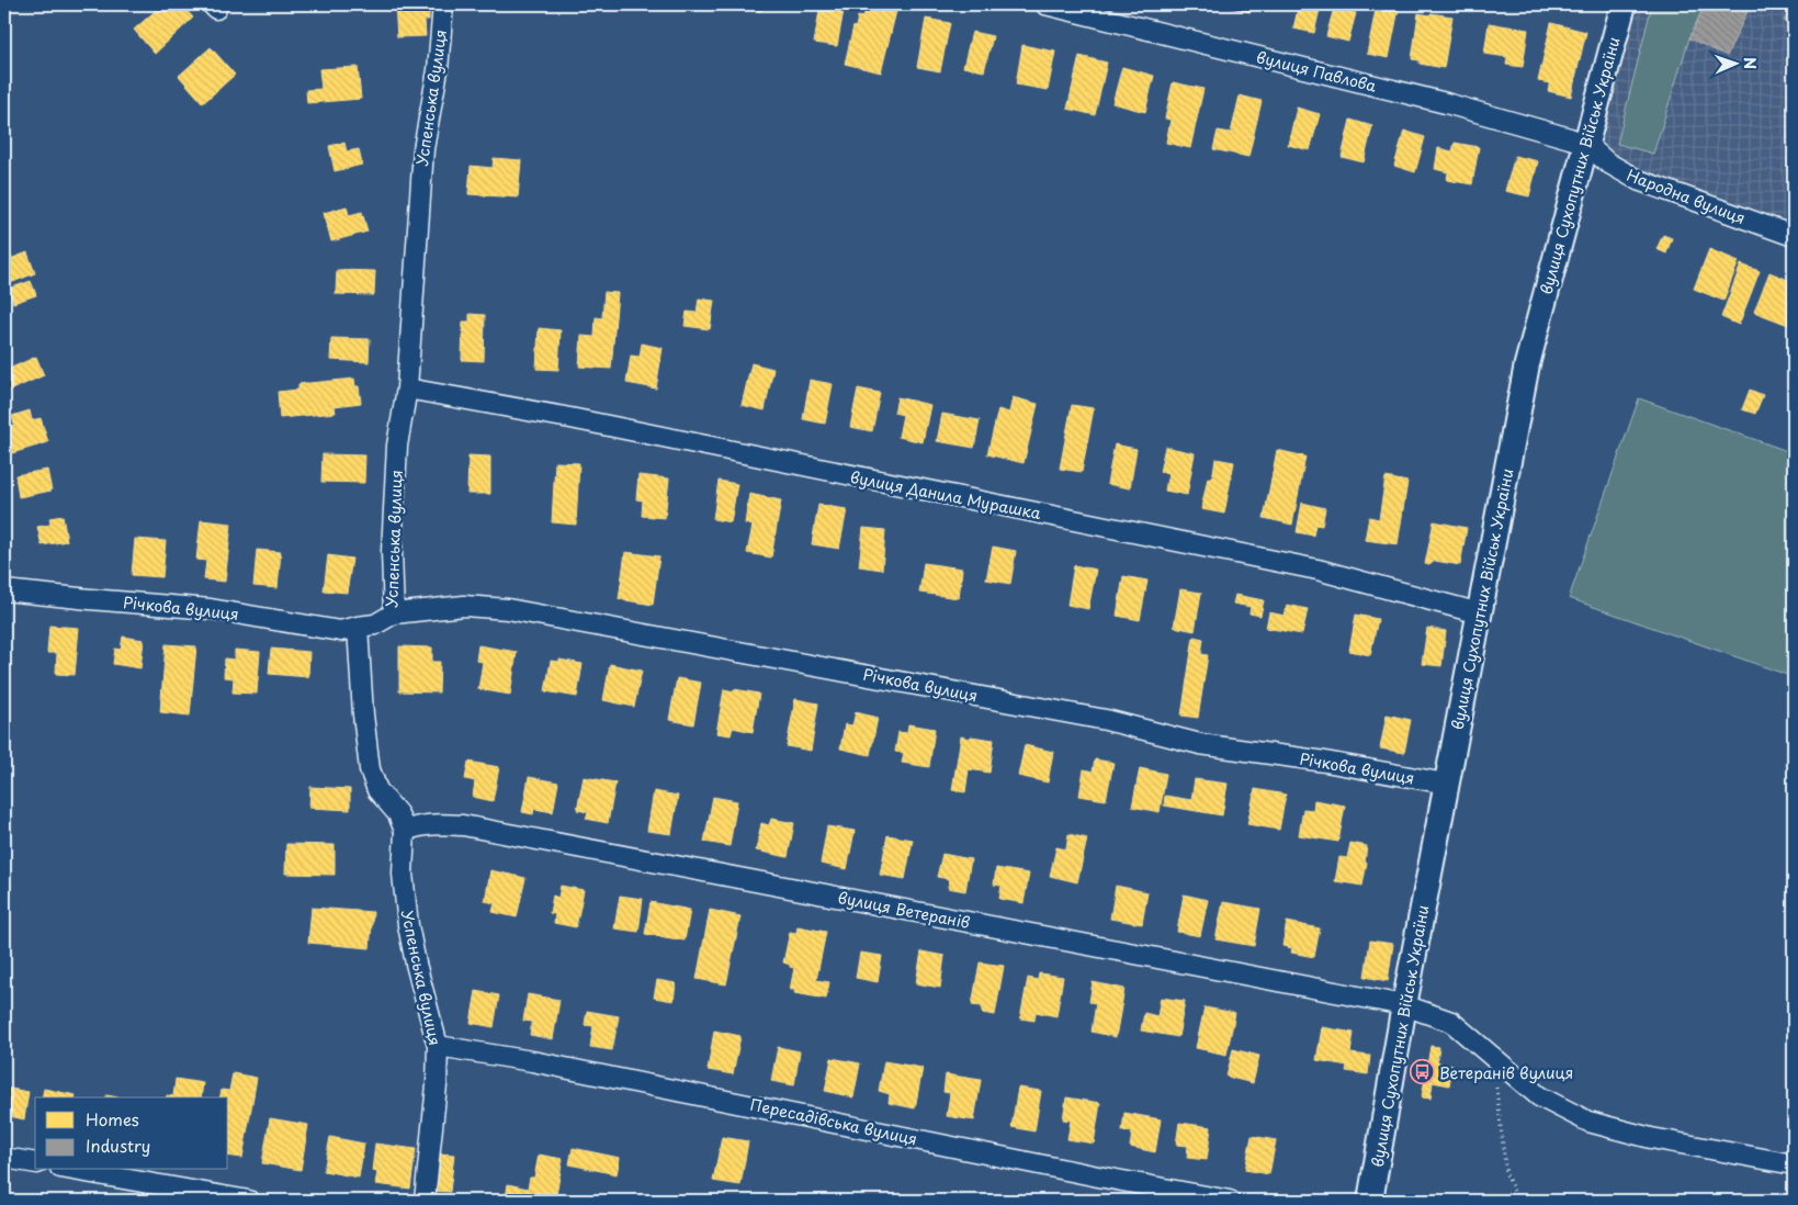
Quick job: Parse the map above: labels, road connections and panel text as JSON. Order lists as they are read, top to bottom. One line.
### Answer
{"streets":{"street":["вулиця Павлова","Успенська вулиця","вулиця Сухопутних Військ України","Народна вулиця","вулиця Данила Мурашка","Річкова вулиця","вулиця Ветеранів","Пересадівська вулиця"]},"crossings":[["вулиця Павлова","вулиця Сухопутних Військ України"],["вулиця Павлова","Народна вулиця"],["Успенська вулиця","вулиця Данила Мурашка"],["Успенська вулиця","Річкова вулиця"],["Успенська вулиця","вулиця Ветеранів"],["Успенська вулиця","Пересадівська вулиця"],["вулиця Сухопутних Військ України","Народна вулиця"],["вулиця Сухопутних Військ України","вулиця Данила Мурашка"],["вулиця Сухопутних Військ України","Річкова вулиця"],["вулиця Сухопутних Військ України","вулиця Ветеранів"]],"places":{"bus stop":["Ветеранів вулиця"]},"legend":["Homes","Industry"],"north":"right"}
